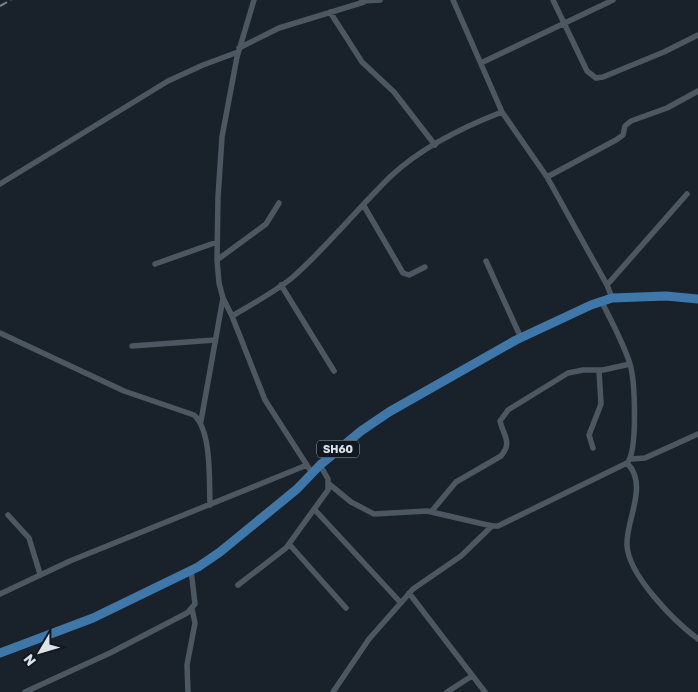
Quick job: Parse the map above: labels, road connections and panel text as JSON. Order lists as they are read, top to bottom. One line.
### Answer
{"streets":{"main road":["SH60"]},"north":"bottom left"}
